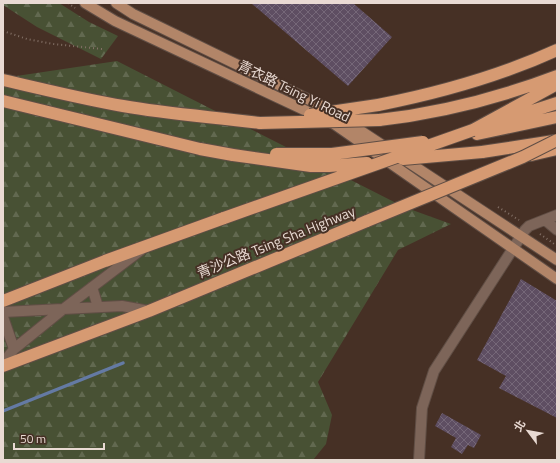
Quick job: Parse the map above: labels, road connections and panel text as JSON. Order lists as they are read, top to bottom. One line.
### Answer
{"streets":{"highway":["青沙公路 Tsing Sha Highway"],"main road":["青衣路 Tsing Yi Road"]},"scale_bar":"50 m","north":"top left"}
